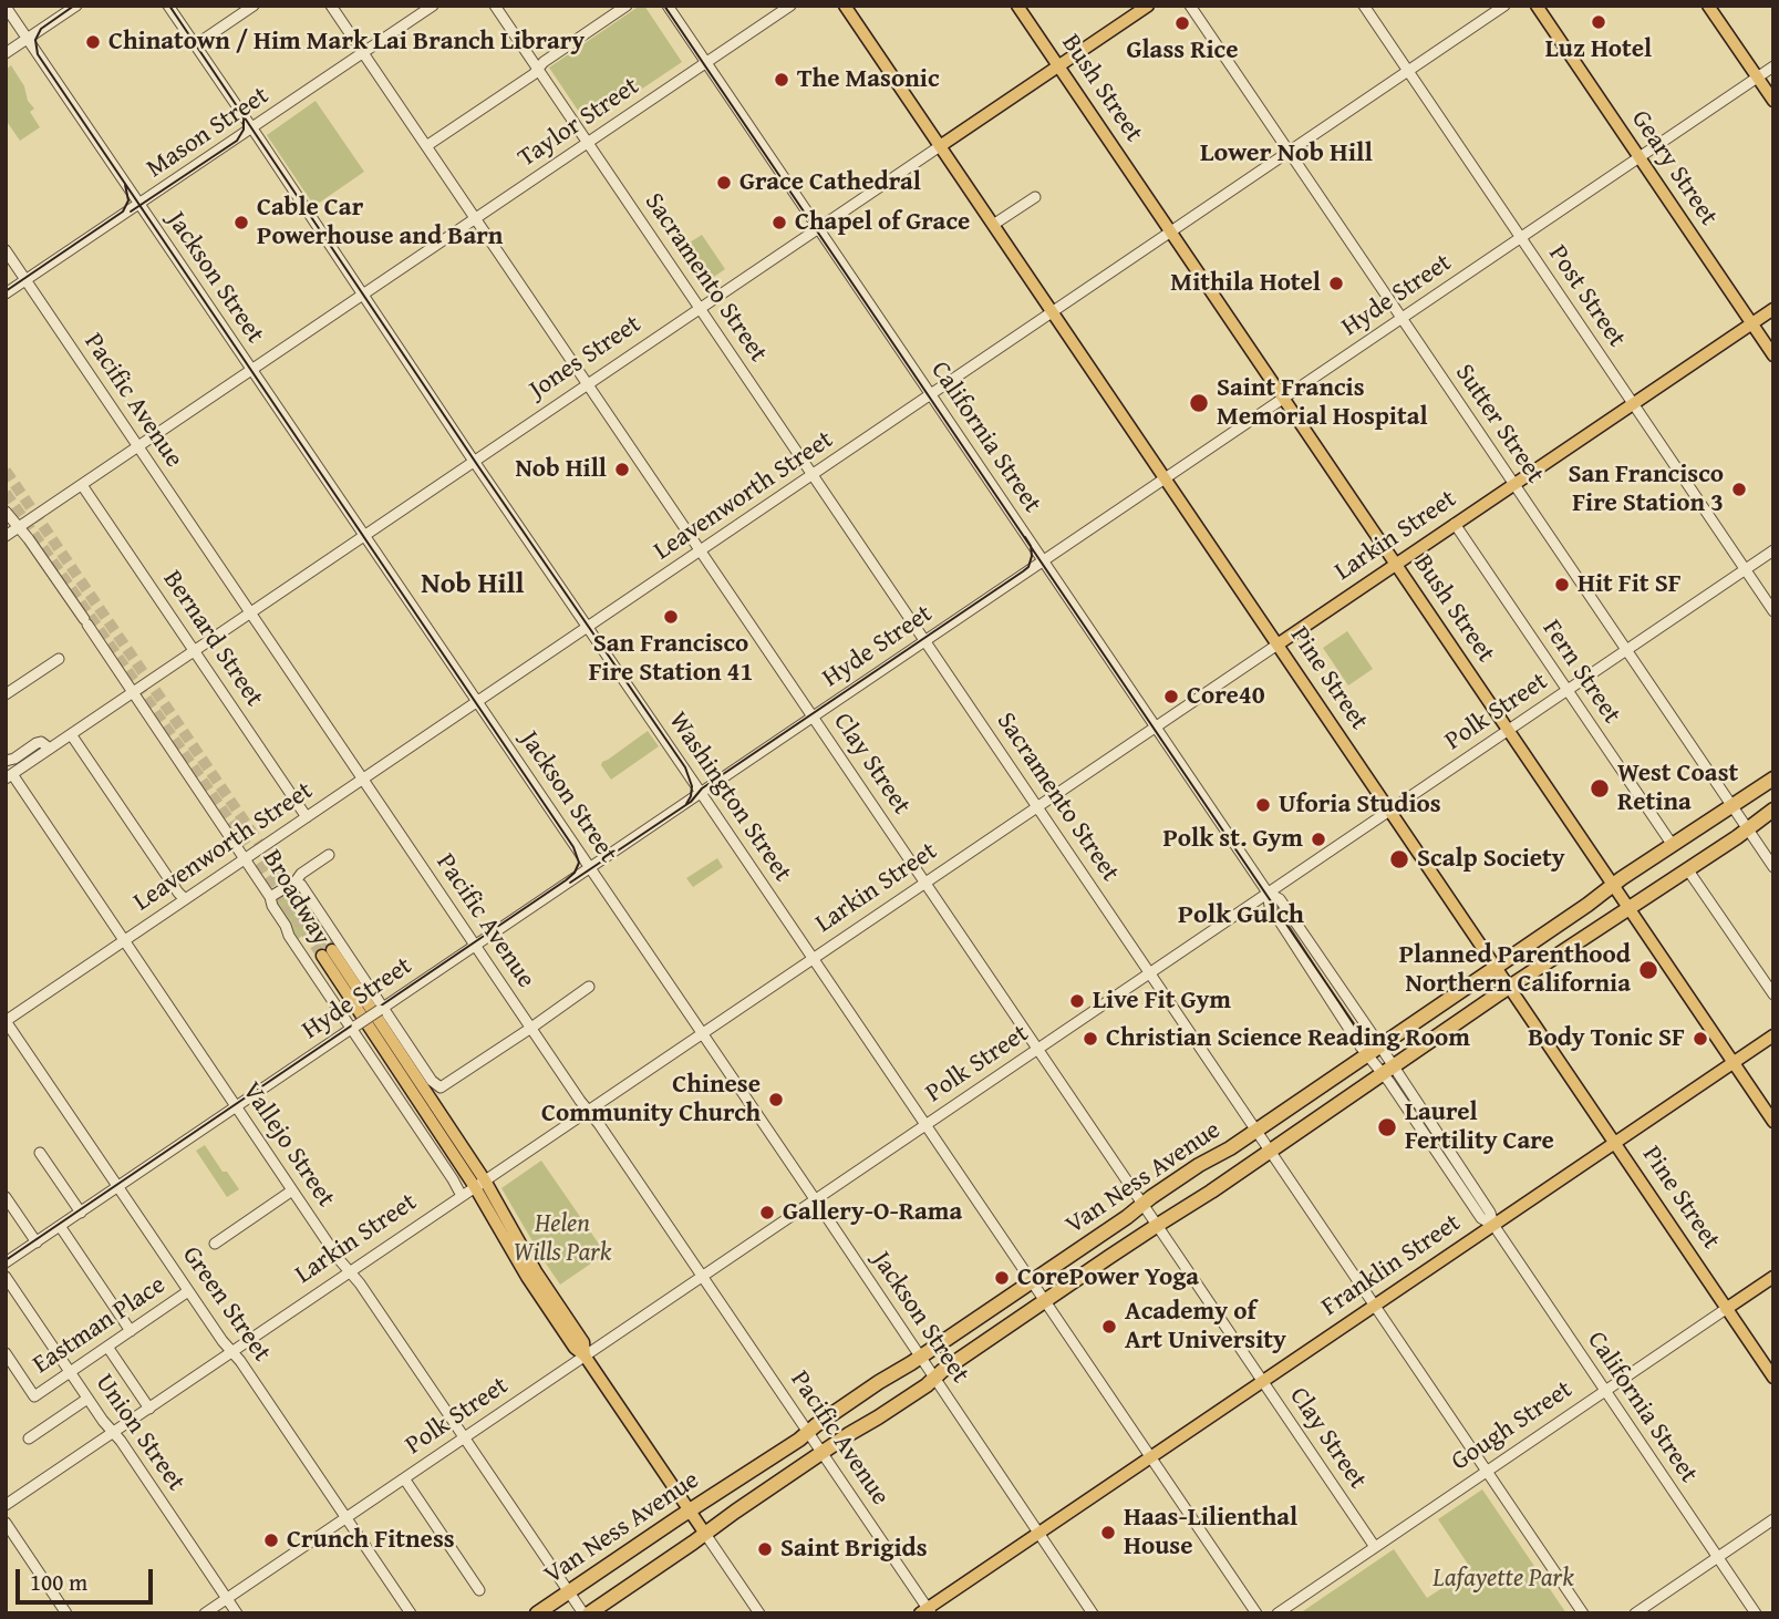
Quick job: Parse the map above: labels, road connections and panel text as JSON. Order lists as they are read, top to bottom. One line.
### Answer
{"streets":{"highway":["Van Ness Avenue"],"main road":["Bush Street","Geary Street","Jones Street","Larkin Street","Pine Street","Broadway","Franklin Street","Gough Street"],"street":["Taylor Street","Mason Street","Jackson Street","Sacramento Street","Hyde Street","Post Street","Pacific Avenue","Sutter Street","California Street","Leavenworth Street","Bernard Street","Fern Street","Polk Street","Clay Street","Washington Street","Vallejo Street","Green Street","Eastman Place","Union Street"]},"crossings":[["Bush Street","Hyde Street"],["Bush Street","Jones Street"],["Bush Street","Leavenworth Street"],["Bush Street","Larkin Street"],["Bush Street","Polk Street"],["Bush Street","Van Ness Avenue"],["Bush Street","Franklin Street"],["Taylor Street","Jackson Street"],["Taylor Street","Sacramento Street"],["Taylor Street","Pacific Avenue"],["Taylor Street","California Street"],["Taylor Street","Bernard Street"],["Taylor Street","Clay Street"],["Taylor Street","Washington Street"],["Taylor Street","Broadway"],["Mason Street","Jackson Street"],["Mason Street","Pacific Avenue"],["Mason Street","Clay Street"],["Mason Street","Washington Street"],["Geary Street","Hyde Street"],["Geary Street","Larkin Street"],["Jackson Street","Hyde Street"],["Jackson Street","Jones Street"],["Jackson Street","Leavenworth Street"],["Jackson Street","Larkin Street"],["Jackson Street","Polk Street"],["Jackson Street","Van Ness Avenue"],["Jackson Street","Franklin Street"],["Sacramento Street","Hyde Street"],["Sacramento Street","Jones Street"],["Sacramento Street","Leavenworth Street"],["Sacramento Street","Larkin Street"],["Sacramento Street","Polk Street"],["Sacramento Street","Van Ness Avenue"],["Sacramento Street","Franklin Street"],["Sacramento Street","Gough Street"],["Hyde Street","Post Street"],["Hyde Street","Pacific Avenue"],["Hyde Street","Sutter Street"],["Hyde Street","California Street"],["Hyde Street","Pine Street"],["Hyde Street","Clay Street"],["Hyde Street","Washington Street"],["Hyde Street","Broadway"],["Hyde Street","Vallejo Street"],["Hyde Street","Green Street"],["Post Street","Leavenworth Street"],["Post Street","Larkin Street"],["Post Street","Polk Street"],["Jones Street","Pacific Avenue"],["Jones Street","California Street"],["Jones Street","Bernard Street"],["Jones Street","Pine Street"],["Jones Street","Clay Street"],["Jones Street","Washington Street"],["Jones Street","Broadway"],["Jones Street","Vallejo Street"],["Pacific Avenue","Leavenworth Street"],["Pacific Avenue","Larkin Street"],["Pacific Avenue","Polk Street"],["Pacific Avenue","Broadway"],["Pacific Avenue","Van Ness Avenue"],["Pacific Avenue","Franklin Street"],["Sutter Street","Leavenworth Street"],["Sutter Street","Larkin Street"],["Sutter Street","Polk Street"],["Sutter Street","Van Ness Avenue"],["California Street","Leavenworth Street"],["California Street","Larkin Street"],["California Street","Polk Street"],["California Street","Van Ness Avenue"],["California Street","Franklin Street"],["California Street","Gough Street"],["Leavenworth Street","Bernard Street"],["Leavenworth Street","Pine Street"],["Leavenworth Street","Clay Street"],["Leavenworth Street","Washington Street"],["Leavenworth Street","Broadway"],["Leavenworth Street","Vallejo Street"],["Leavenworth Street","Green Street"],["Larkin Street","Fern Street"],["Larkin Street","Pine Street"],["Larkin Street","Clay Street"],["Larkin Street","Washington Street"],["Larkin Street","Broadway"],["Larkin Street","Vallejo Street"],["Larkin Street","Green Street"],["Larkin Street","Union Street"],["Fern Street","Polk Street"],["Fern Street","Van Ness Avenue"],["Pine Street","Polk Street"],["Pine Street","Van Ness Avenue"],["Pine Street","Franklin Street"],["Pine Street","Gough Street"],["Polk Street","Clay Street"],["Polk Street","Washington Street"],["Polk Street","Broadway"],["Polk Street","Vallejo Street"],["Polk Street","Green Street"],["Polk Street","Union Street"],["Clay Street","Van Ness Avenue"],["Clay Street","Franklin Street"],["Clay Street","Gough Street"],["Washington Street","Van Ness Avenue"],["Washington Street","Franklin Street"],["Broadway","Van Ness Avenue"],["Vallejo Street","Van Ness Avenue"],["Green Street","Eastman Place"],["Eastman Place","Union Street"]],"districts":["Lower Nob Hill","Nob Hill","Polk Gulch"],"parks":["Helen Wills Park","Lafayette Park"],"places":["Luz Hotel","Glass Rice","Chinatown / Him Mark Lai Branch Library","The Masonic","Grace Cathedral","Cable Car Powerhouse and Barn","Chapel of Grace","Mithila Hotel","Saint Francis Memorial Hospital","Nob Hill","San Francisco Fire Station 3","Hit Fit SF","San Francisco Fire Station 41","Core40","West Coast Retina","Uforia Studios","Polk st. Gym","Scalp Society","Planned Parenthood Northern California","Live Fit Gym","Christian Science Reading Room","Body Tonic SF","Chinese Community Church","Laurel Fertility Care","Gallery-O-Rama","CorePower Yoga","Academy of Art University","Haas-Lilienthal House","Crunch Fitness","Saint Brigids"],"scale_bar":"100 m"}
